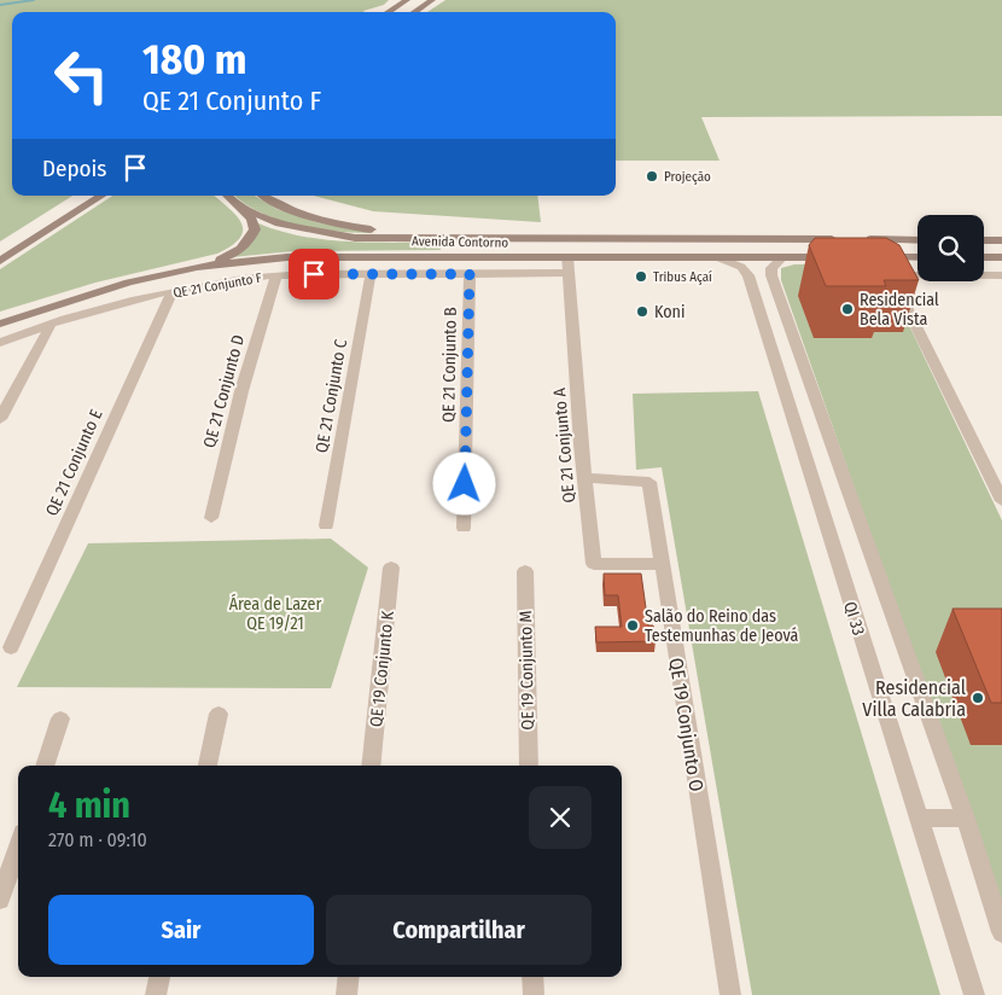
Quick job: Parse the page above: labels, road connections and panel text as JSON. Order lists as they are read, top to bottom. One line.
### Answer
{"streets":{"main road":["Avenida Contorno"],"street":["QE 21 Conjunto F","QE 21 Conjunto B","QE 21 Conjunto D","QE 21 Conjunto C","QE 21 Conjunto A","QE 21 Conjunto E","QI 33","QE 19 Conjunto K","QE 19 Conjunto M","QE 19 Conjunto O"]},"crossings":[["Avenida Contorno","QE 21 Conjunto A"],["Avenida Contorno","QI 33"],["QE 21 Conjunto F","QE 21 Conjunto B"],["QE 21 Conjunto F","QE 21 Conjunto D"],["QE 21 Conjunto F","QE 21 Conjunto C"],["QE 21 Conjunto F","QE 21 Conjunto A"],["QE 21 Conjunto F","QE 21 Conjunto E"],["QE 21 Conjunto A","QE 19 Conjunto O"]],"parks":["Área de Lazer QE 19/21"],"places":["Projeção","Tribus Açaí","Residencial Bela Vista","Koni","Salão do Reino das Testemunhas de Jeová","Residencial Villa Calabria"],"page":{"turn":["180 m","QE 21 Conjunto F"],"then":"Depois","heading":["4 min","270 m · 09:10"],"buttons":["Sair","Compartilhar"]}}
